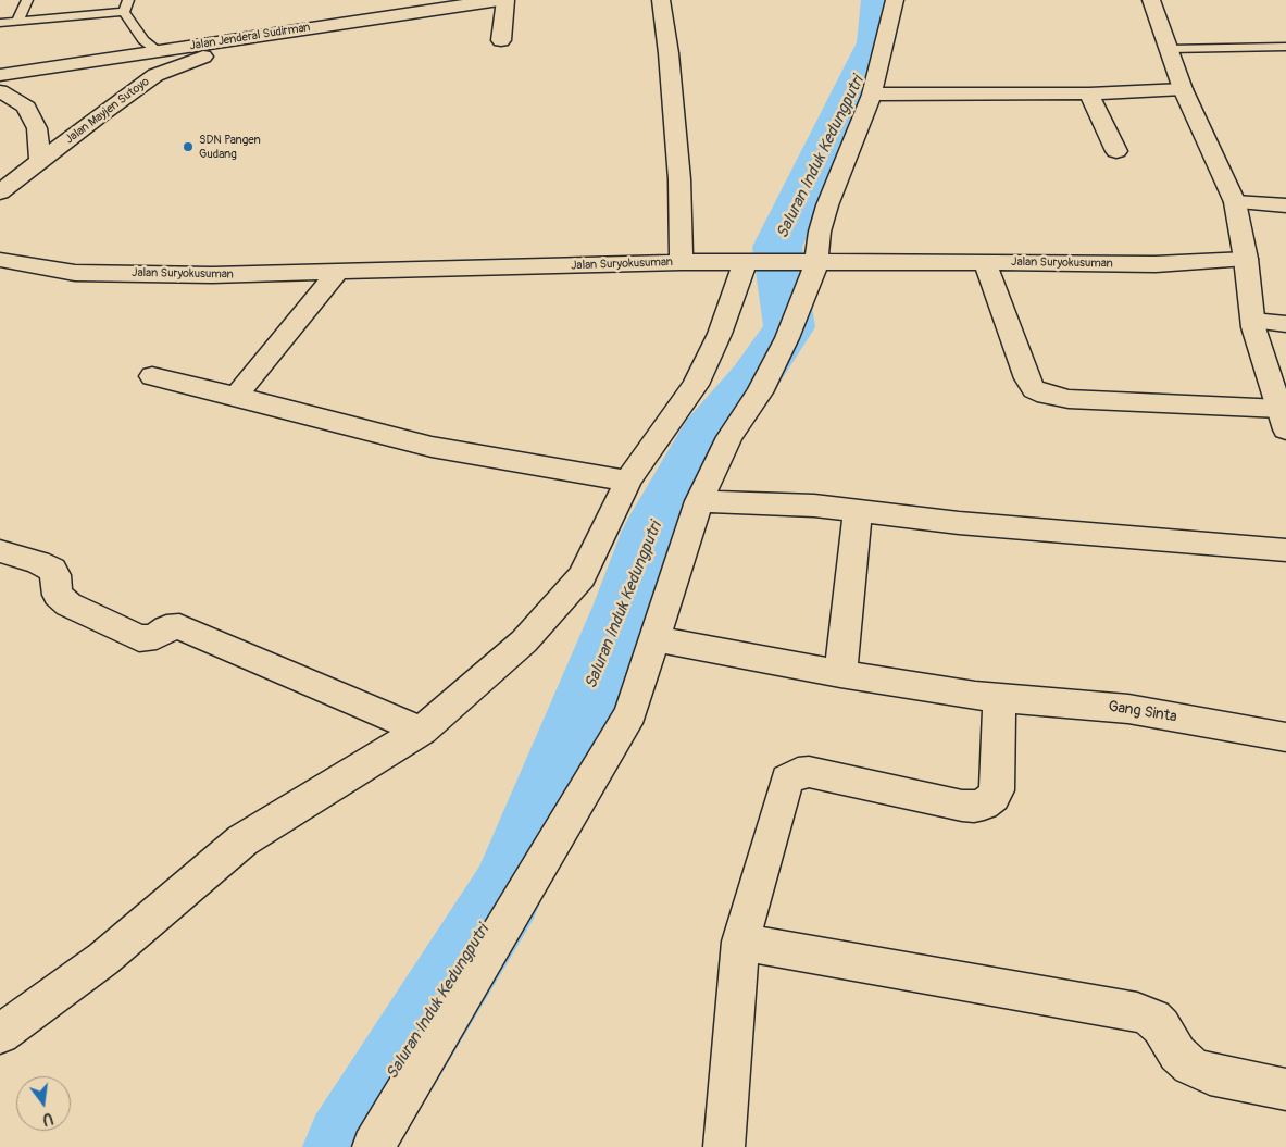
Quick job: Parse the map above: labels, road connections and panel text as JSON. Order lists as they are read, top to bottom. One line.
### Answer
{"streets":{"street":["Jalan Jenderal Sudirman","Jalan Mayjen Sutoyo","Jalan Suryokusuman","Gang Sinta"]},"crossings":[["Jalan Jenderal Sudirman","Jalan Mayjen Sutoyo"]],"water":["Saluran Induk Kedungputri"],"places":["SDN Pangen Gudang"],"north":"bottom"}
